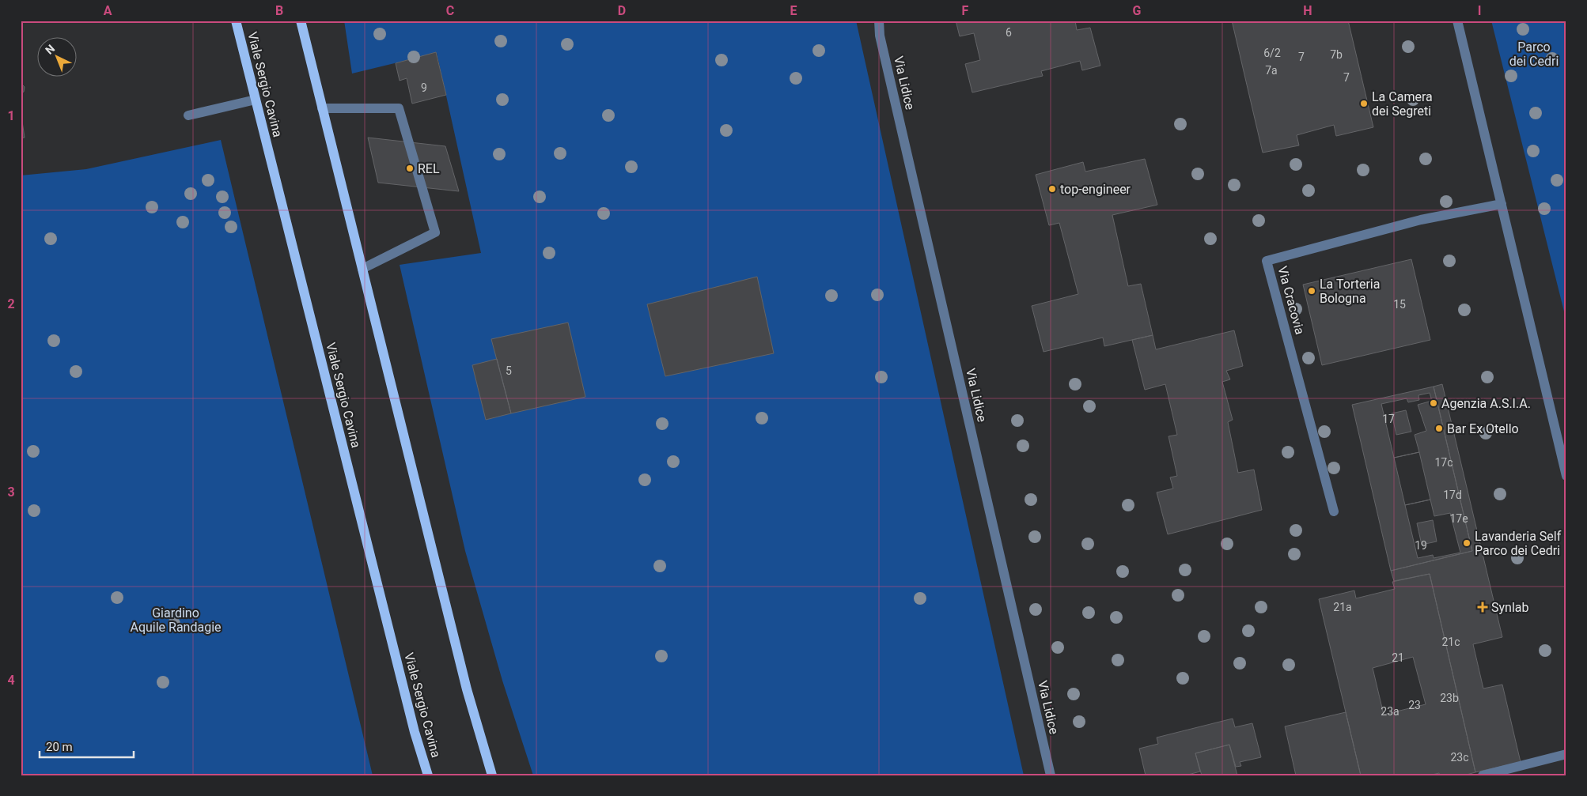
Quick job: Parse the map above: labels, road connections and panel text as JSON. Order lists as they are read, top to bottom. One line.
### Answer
{"streets":{"main road":["Viale Sergio Cavina"],"street":["Via Lidice","Via Cracovia"]},"parks":["Parco dei Cedri","Giardino Aquile Randagie"],"places":{"other":["La Camera dei Segreti","REL","top-engineer","La Torteria Bologna","Agenzia A.S.I.A.","Bar Ex Otello","Lavanderia Self Parco dei Cedri"],"health":["Synlab"]},"house_numbers":["6","6/2","7b","7","7a","7","9","15","5","17","17c","17d","17e","19","21a","21c","21","23b","23","23a","23c"],"scale_bar":"20 m","north":"top left","grid":{"columns":["A","B","C","D","E","F","G","H","I"],"rows":["1","2","3","4"]}}
